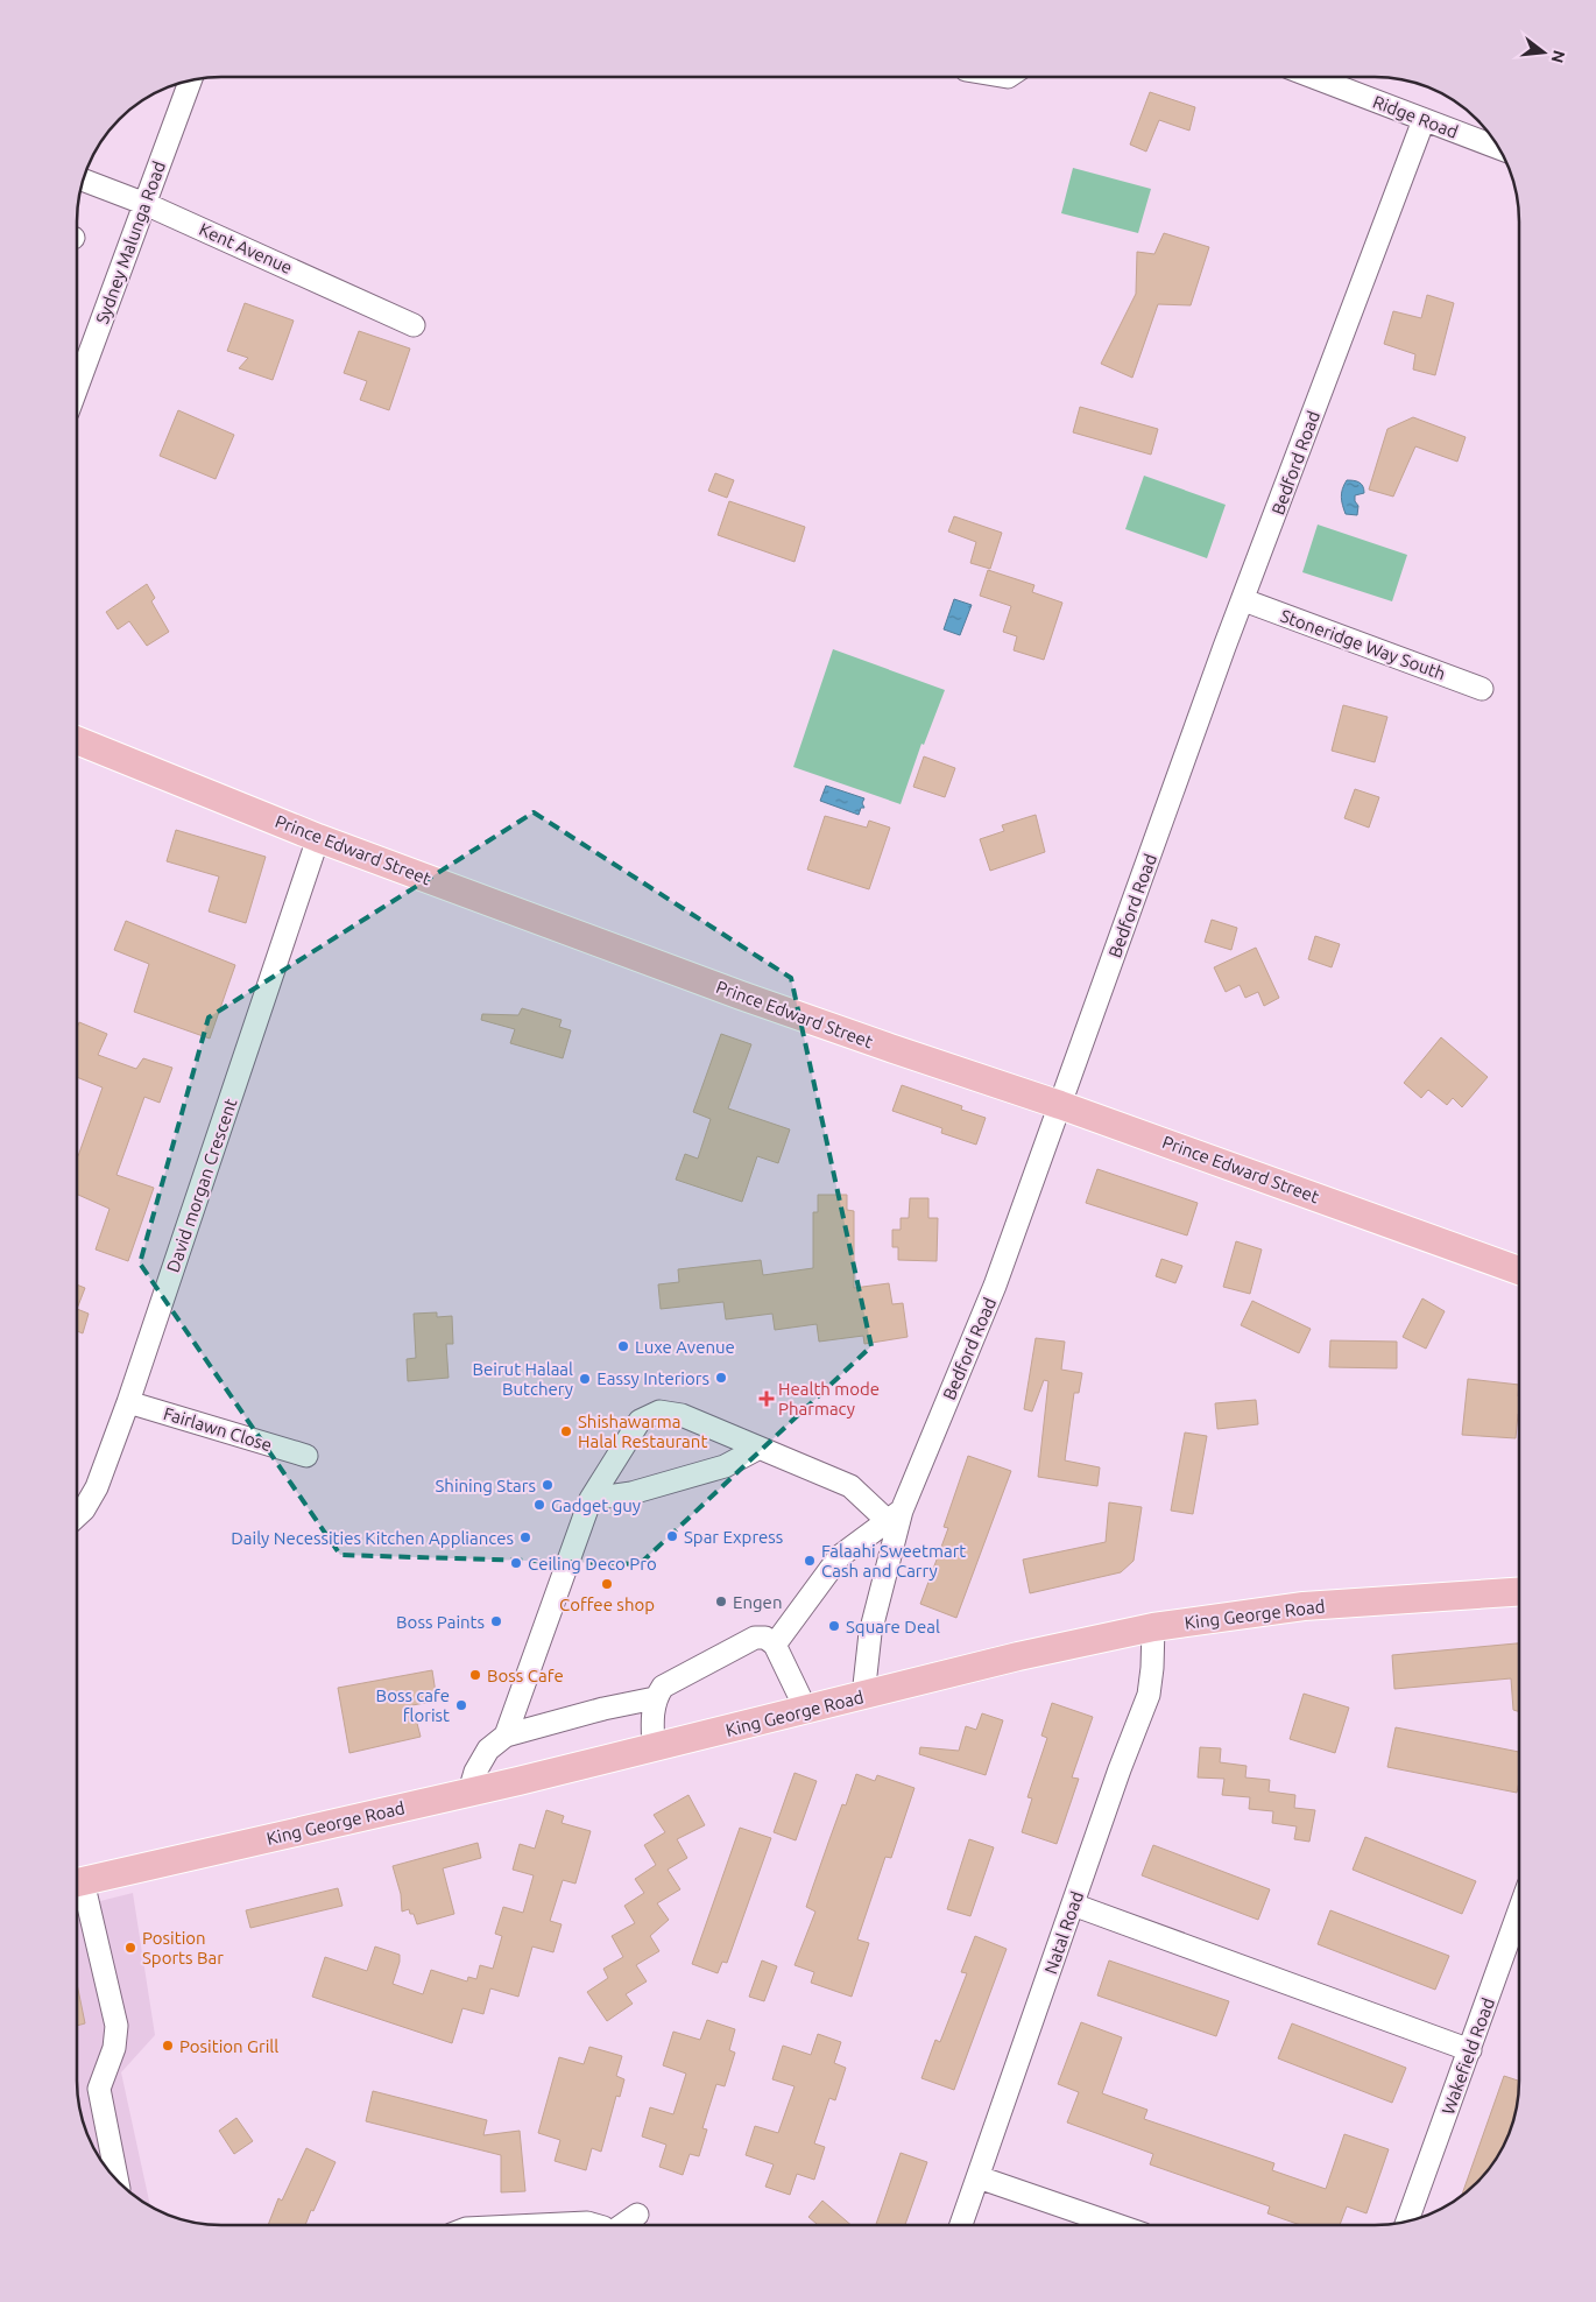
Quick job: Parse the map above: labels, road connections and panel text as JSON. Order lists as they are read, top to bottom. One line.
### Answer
{"streets":{"main road":["Prince Edward Street","King George Road"],"street":["Ridge Road","Sydney Malunga Road","Kent Avenue","Bedford Road","Stoneridge Way South","David morgan Crescent","Fairlawn Close","Natal Road","Wakefield Road"]},"crossings":[["Ridge Road","Bedford Road"],["Sydney Malunga Road","Kent Avenue"],["Bedford Road","Stoneridge Way South"],["Bedford Road","Prince Edward Street"],["Bedford Road","King George Road"],["Prince Edward Street","David morgan Crescent"],["David morgan Crescent","Fairlawn Close"],["King George Road","Natal Road"]],"places":{"other":["Luxe Avenue","Eassy Interiors","Beirut Halaal Butchery","Shishawarma Halal Restaurant","Shining Stars","Gadget guy","Spar Express","Daily Necessities Kitchen Appliances","Falaahi Sweetmart Cash and Carry","Ceiling Deco Pro","Coffee shop","Engen","Boss Paints","Square Deal","Boss Cafe","Boss cafe florist","Position Sports Bar","Position Grill"],"health":["Health mode Pharmacy"]},"north":"right"}
